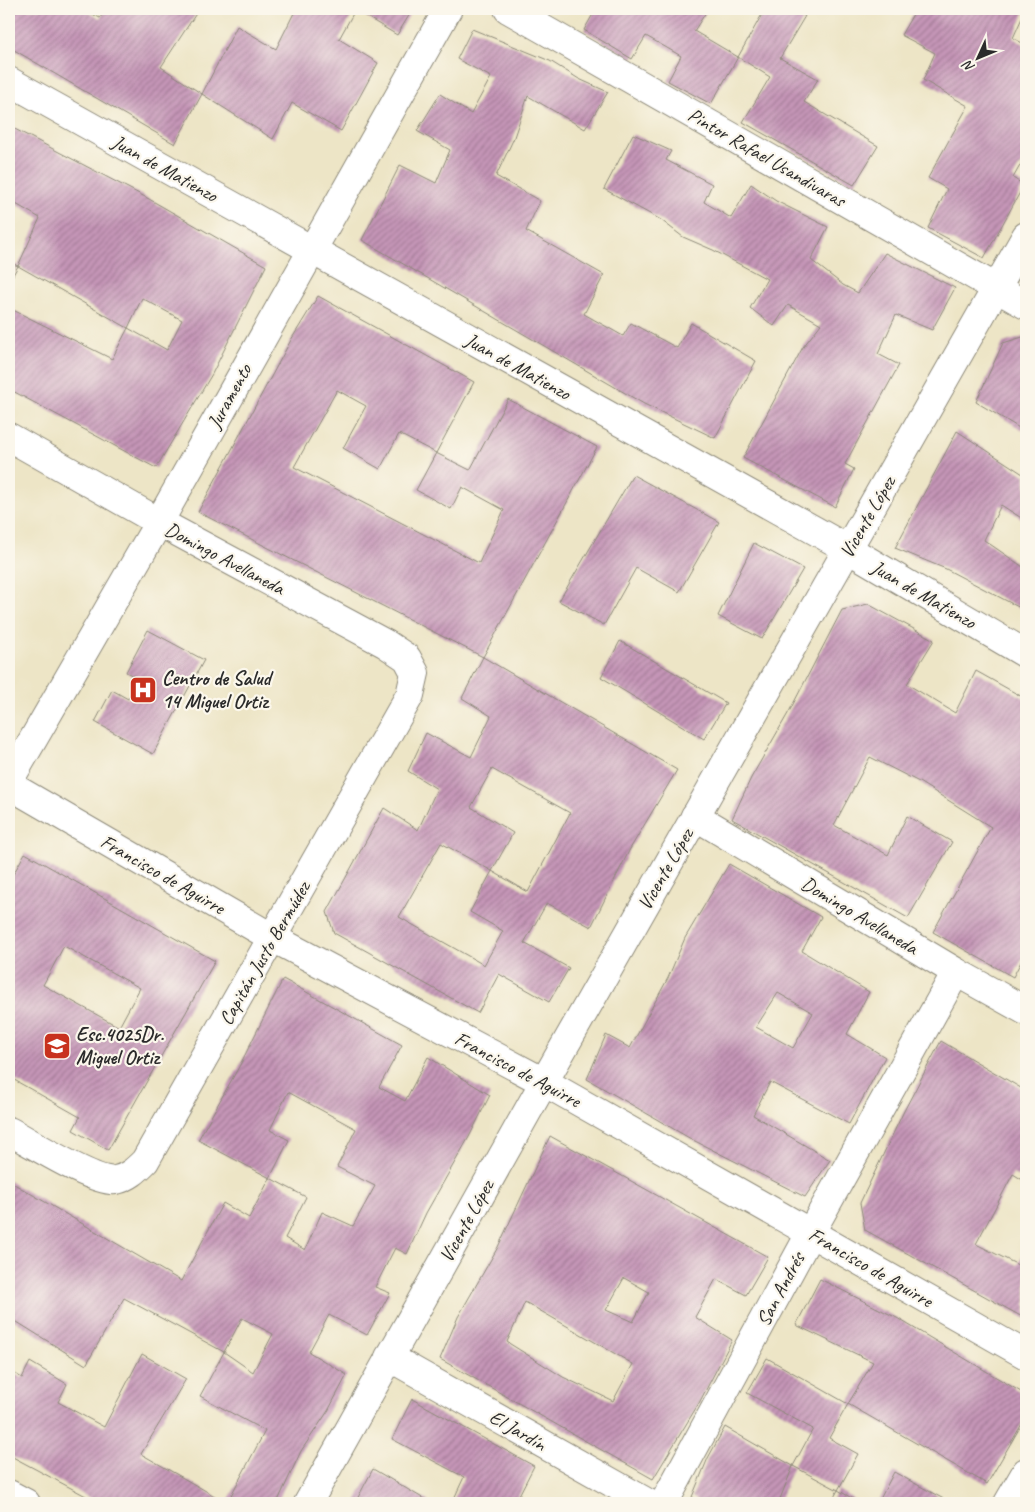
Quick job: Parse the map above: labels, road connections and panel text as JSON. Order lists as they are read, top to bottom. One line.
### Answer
{"streets":{"street":["Pintor Rafael Usandivaras","Juan de Matienzo","Juramento","Vicente López","Domingo Avellaneda","Francisco de Aguirre","Capitán Justo Bermúdez","San Andrés","El Jardín"]},"crossings":[["Pintor Rafael Usandivaras","Vicente López"],["Juan de Matienzo","Juramento"],["Juan de Matienzo","Vicente López"],["Juramento","Domingo Avellaneda"],["Juramento","Francisco de Aguirre"],["Vicente López","Domingo Avellaneda"],["Vicente López","Francisco de Aguirre"],["Vicente López","El Jardín"],["Domingo Avellaneda","Capitán Justo Bermúdez"],["Domingo Avellaneda","San Andrés"],["Francisco de Aguirre","Capitán Justo Bermúdez"],["Francisco de Aguirre","San Andrés"]],"places":{"hospital":["Centro de Salud 14 Miguel Ortiz"],"school or university":["Esc.4025Dr. Miguel Ortiz"]},"north":"bottom left"}
